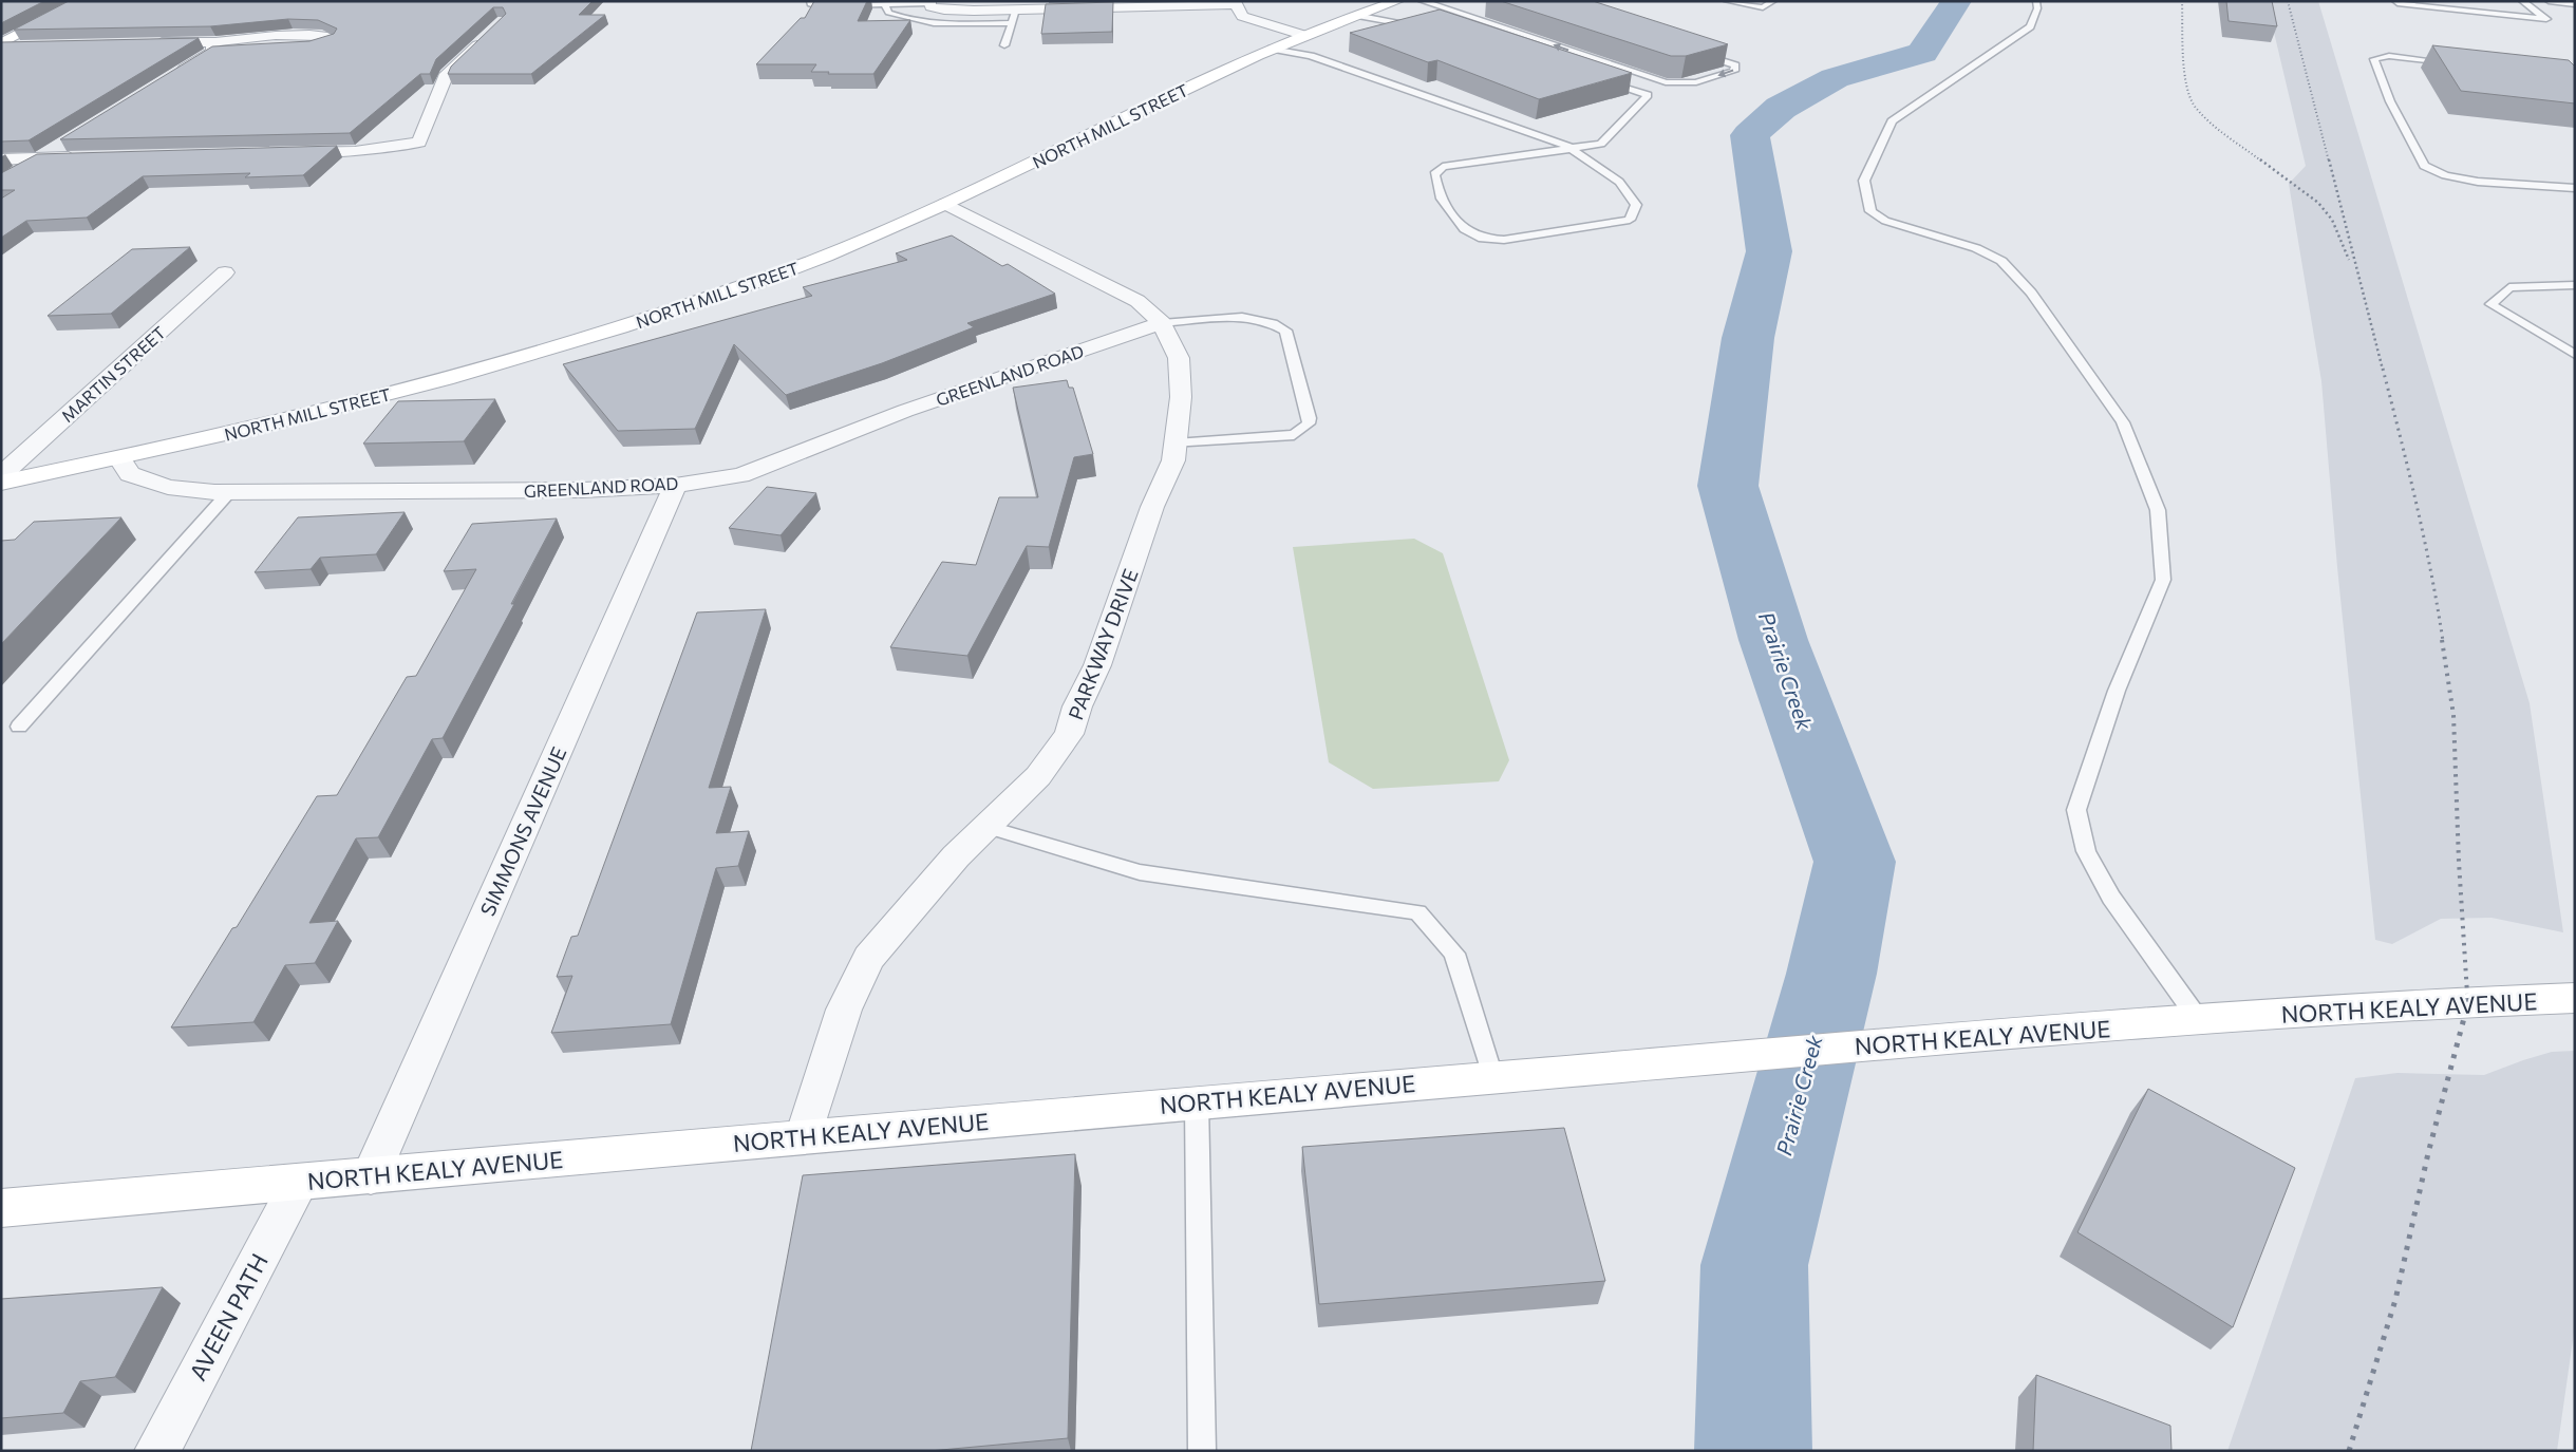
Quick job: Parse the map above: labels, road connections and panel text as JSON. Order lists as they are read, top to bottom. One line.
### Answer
{"streets":{"main road":["NORTH MILL STREET","NORTH KEALY AVENUE"],"street":["MARTIN STREET","GREENLAND ROAD","PARKWAY DRIVE","SIMMONS AVENUE","AVEEN PATH"]},"crossings":[["NORTH MILL STREET","GREENLAND ROAD"],["NORTH MILL STREET","PARKWAY DRIVE"],["GREENLAND ROAD","PARKWAY DRIVE"],["GREENLAND ROAD","SIMMONS AVENUE"],["PARKWAY DRIVE","NORTH KEALY AVENUE"],["SIMMONS AVENUE","NORTH KEALY AVENUE"],["NORTH KEALY AVENUE","AVEEN PATH"]],"water":["Prairie Creek"]}
